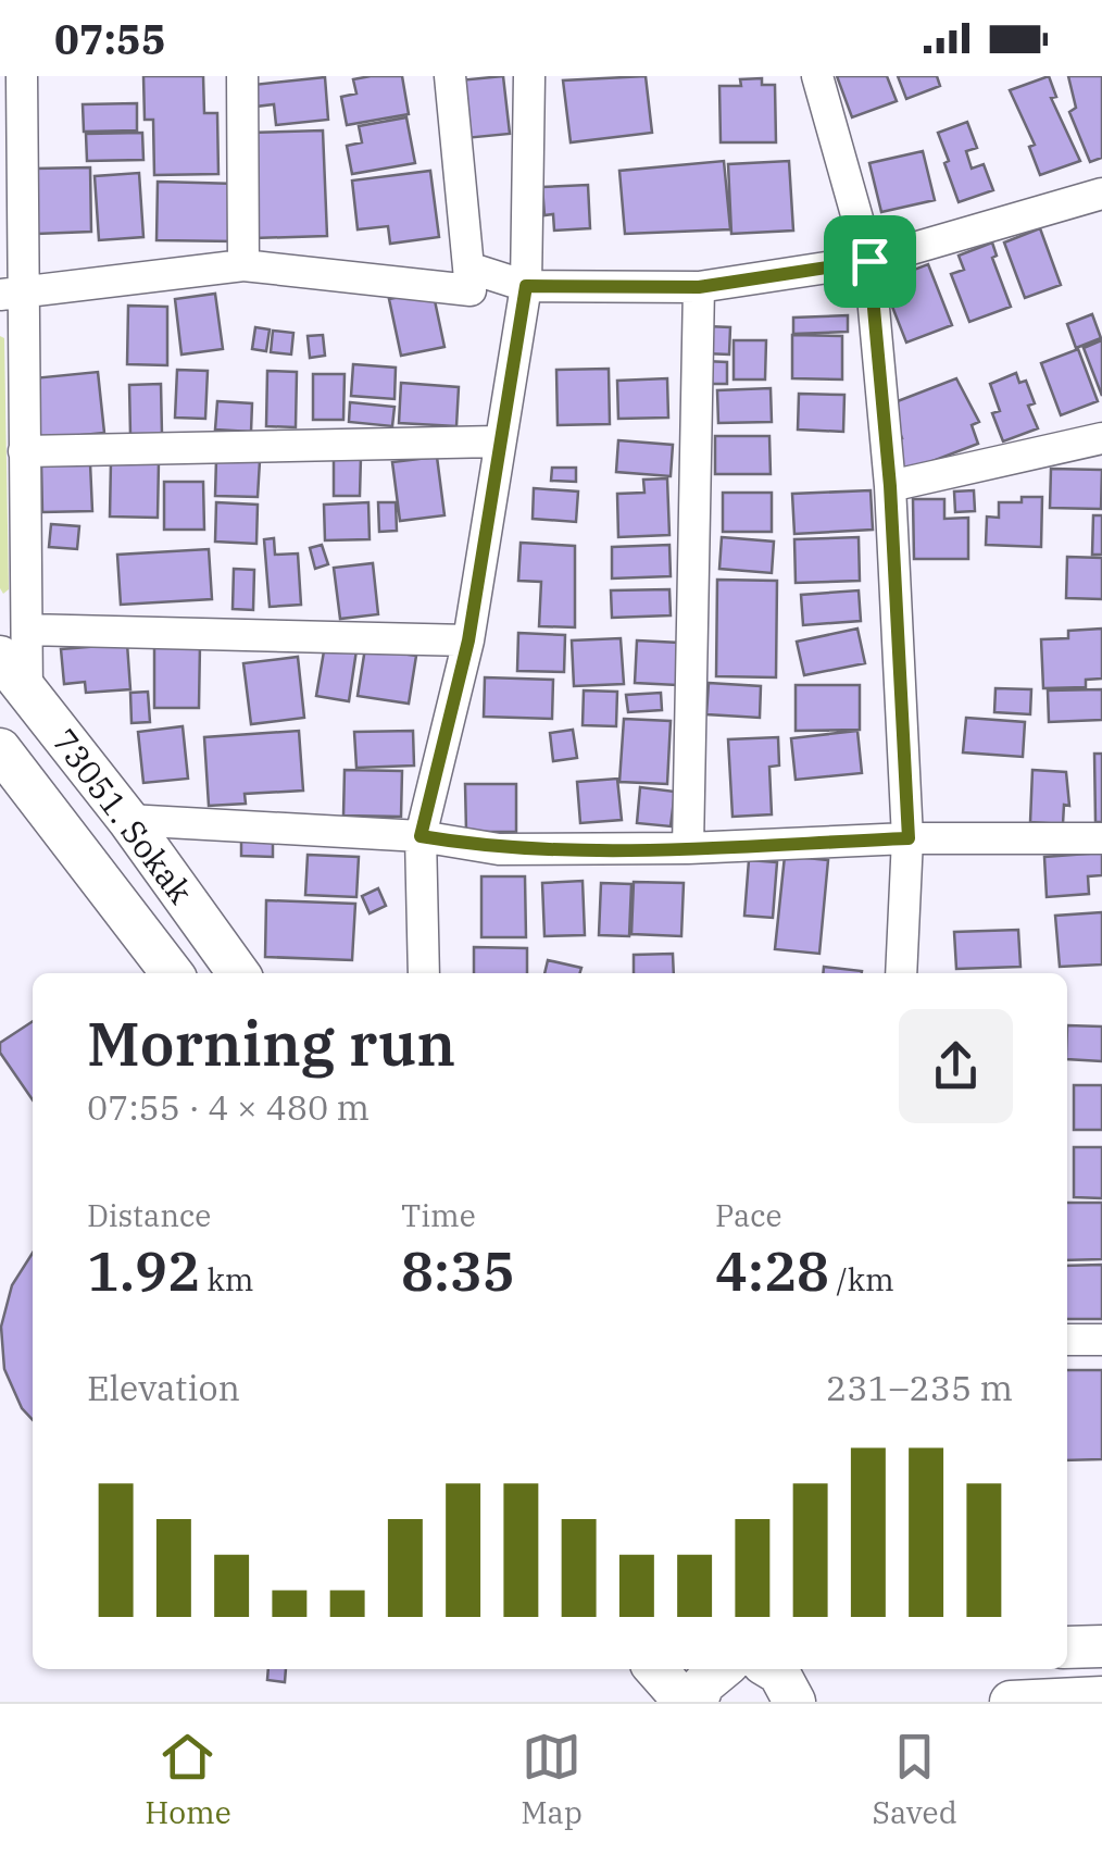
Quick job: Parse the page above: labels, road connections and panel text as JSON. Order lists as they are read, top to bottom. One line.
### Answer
{"streets":{"main road":["73051. Sokak"]},"page":{"status":"07:55","heading":["Morning run","07:55 · 4 × 480 m"],"stats":[["Distance","1.92 km"],["Time","8:35"],["Pace","4:28 /km"]],"chart":["Elevation","231–235 m"],"tabs":["Home","Map","Saved"]}}
